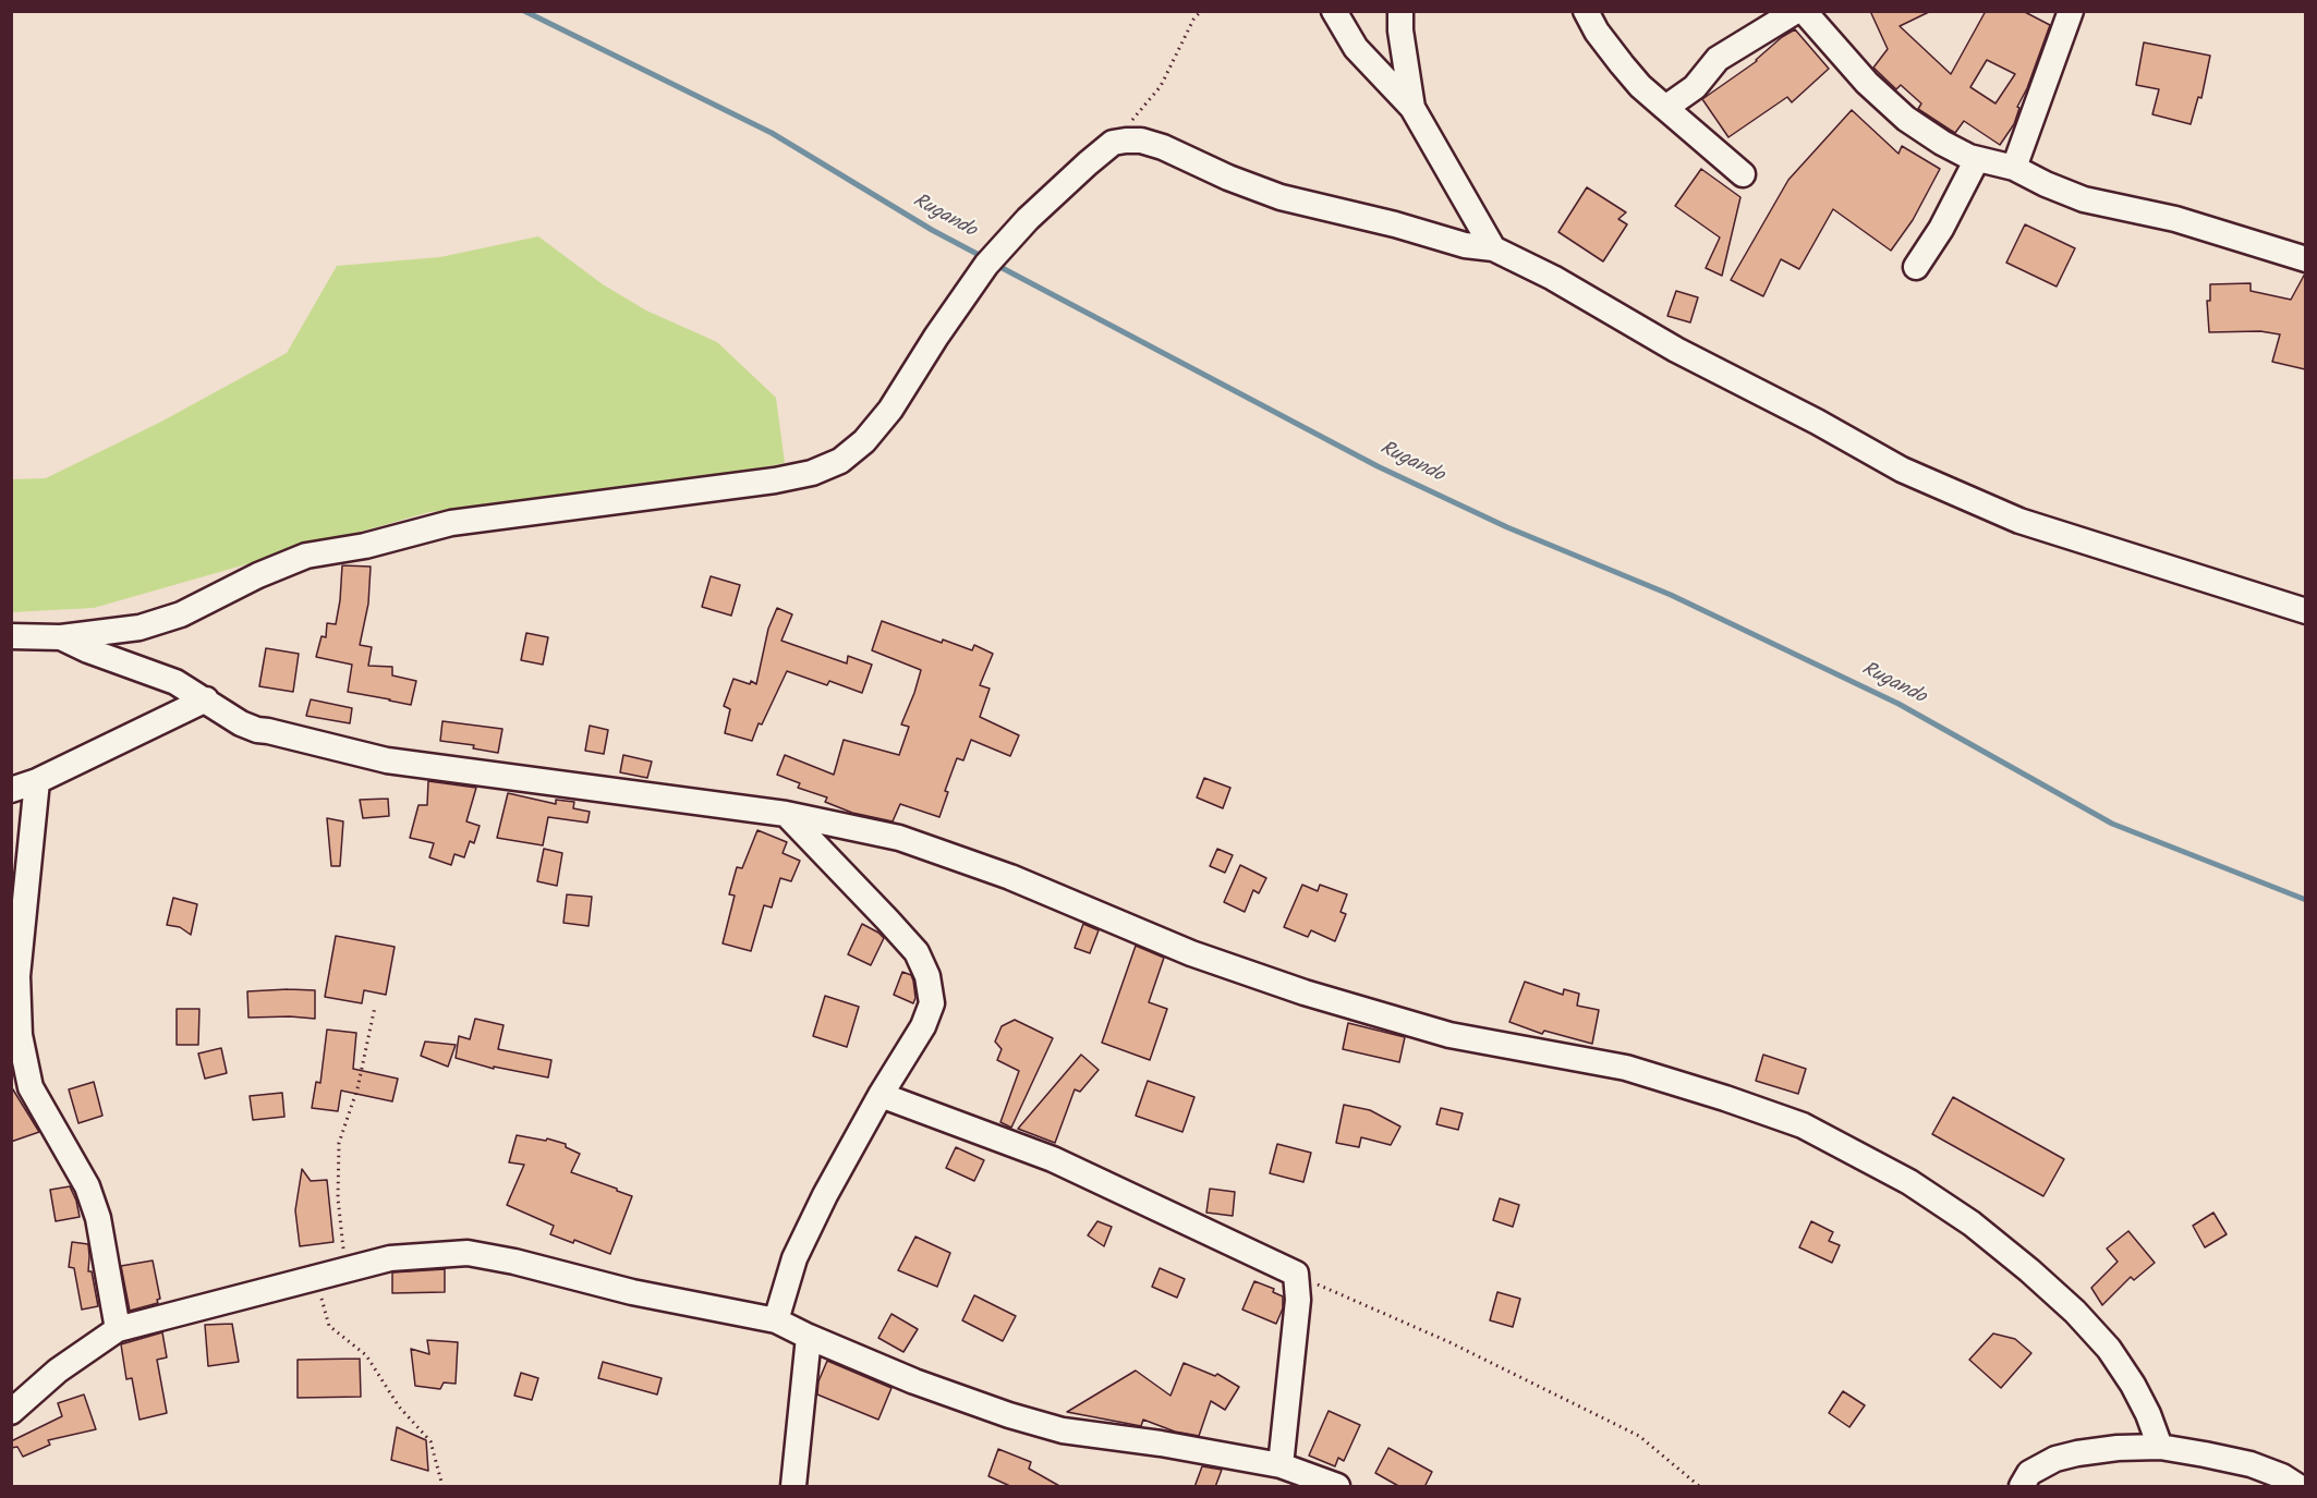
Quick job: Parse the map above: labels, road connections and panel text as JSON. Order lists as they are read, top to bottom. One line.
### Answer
{"water":["Rugando"]}
